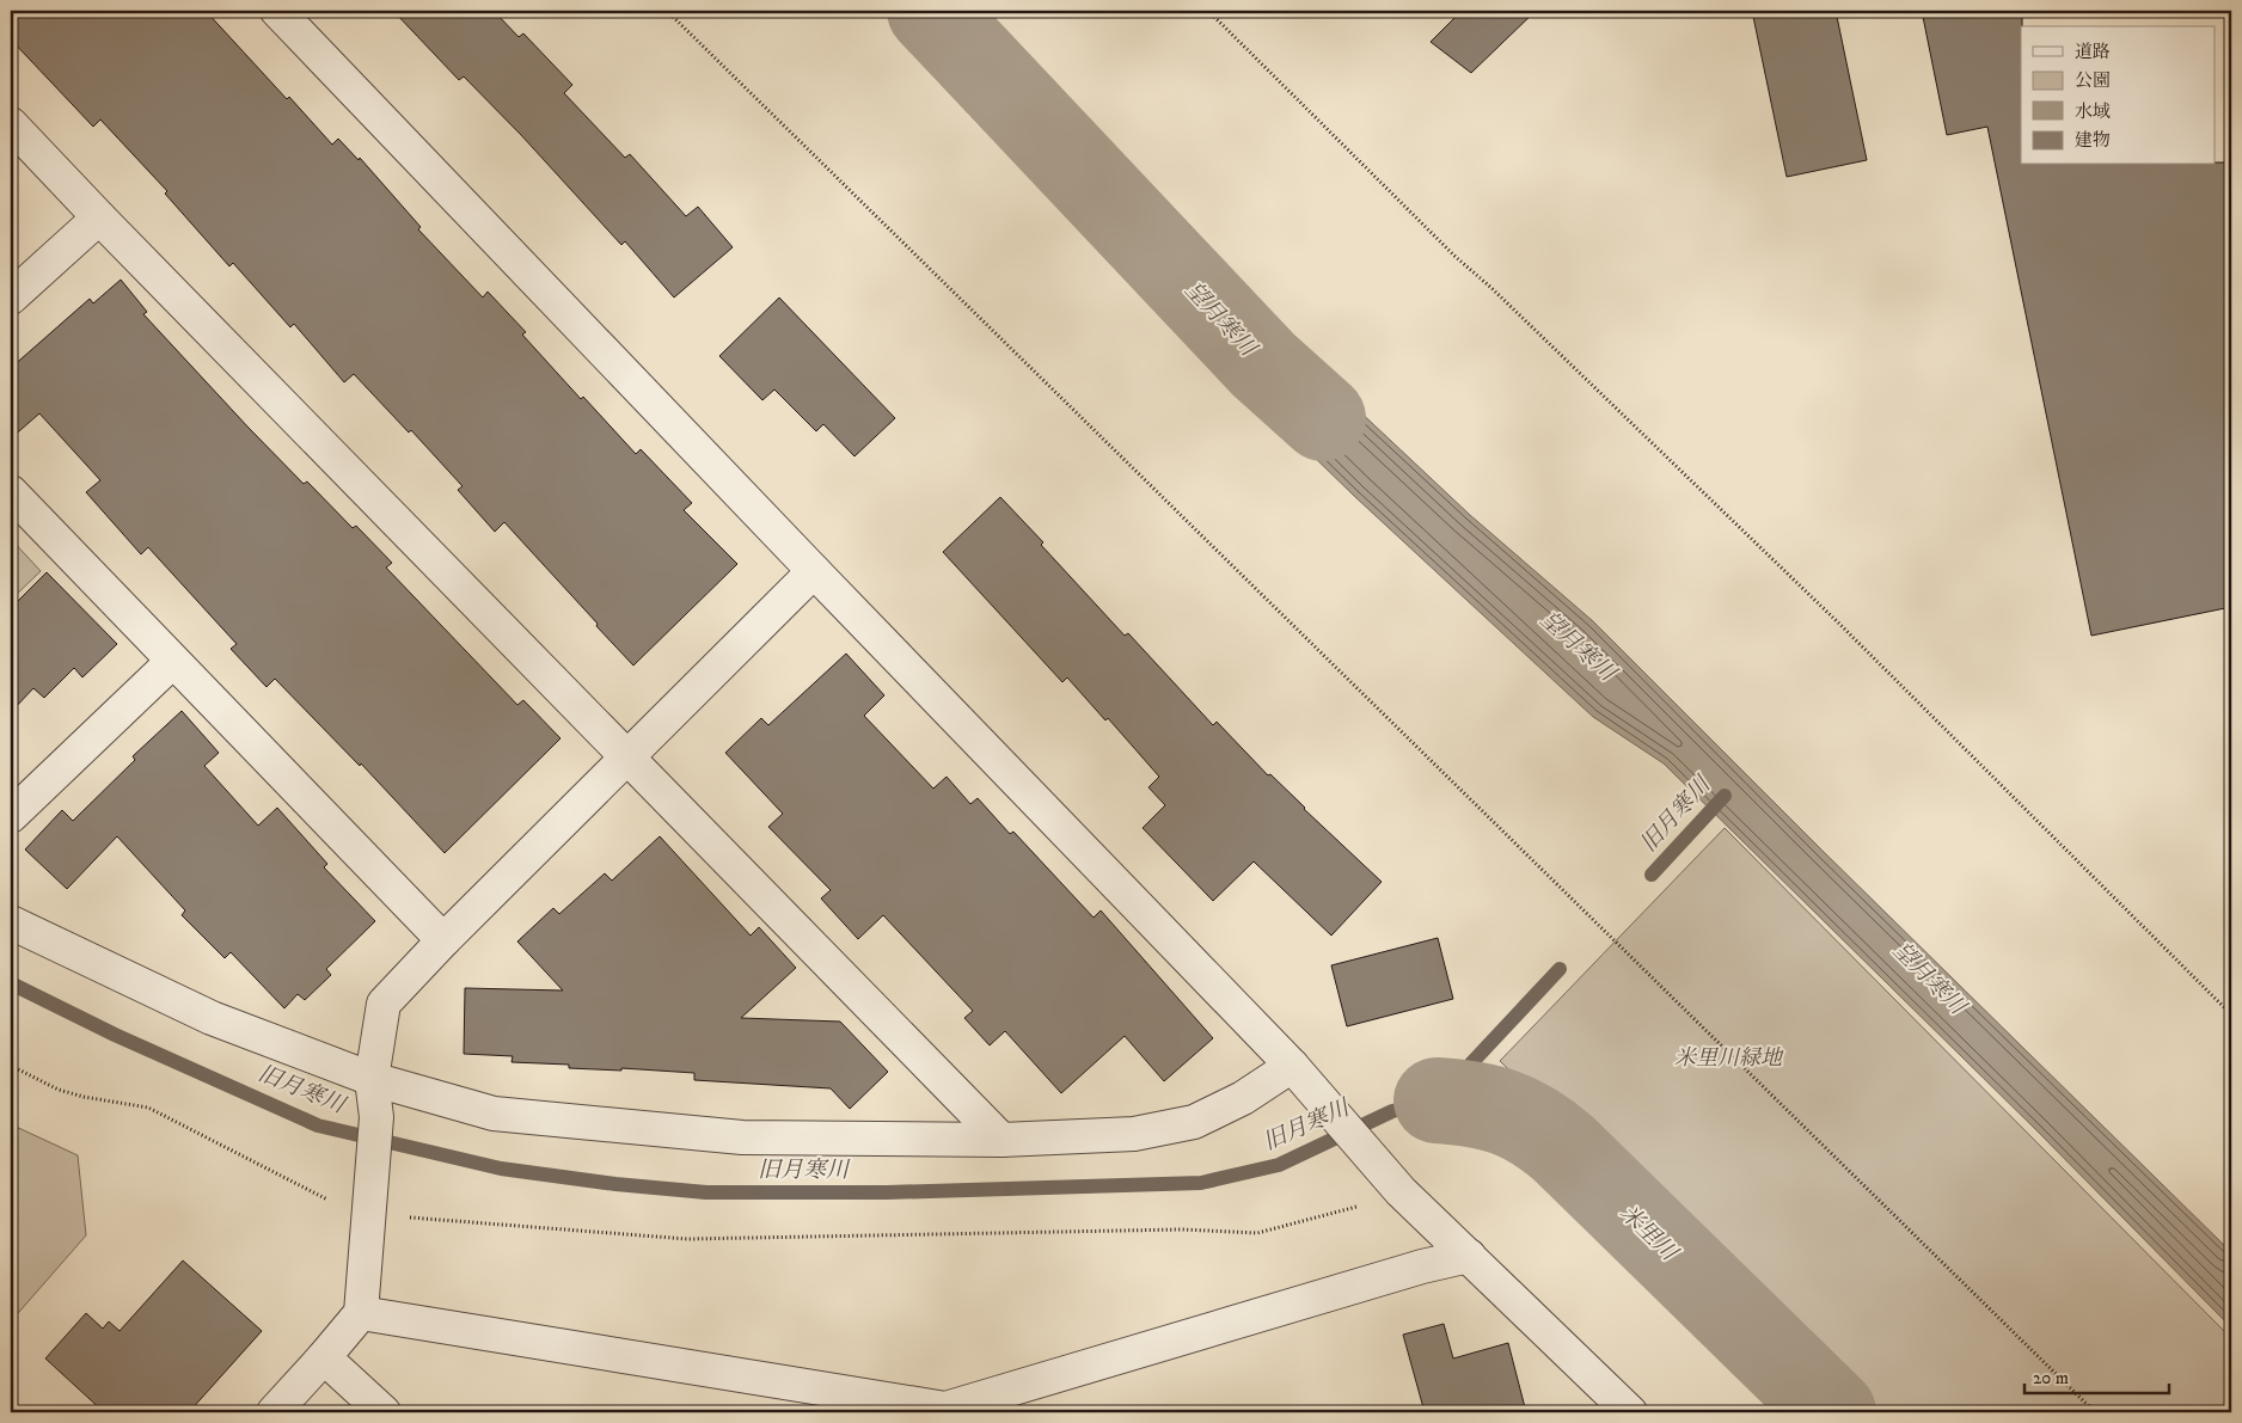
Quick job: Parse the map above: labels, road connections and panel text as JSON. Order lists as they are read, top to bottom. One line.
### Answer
{"water":["望月寒川","旧月寒川","米里川"],"parks":["米里川緑地"],"legend":["道路","公園","水域","建物"],"scale_bar":"20 m"}
